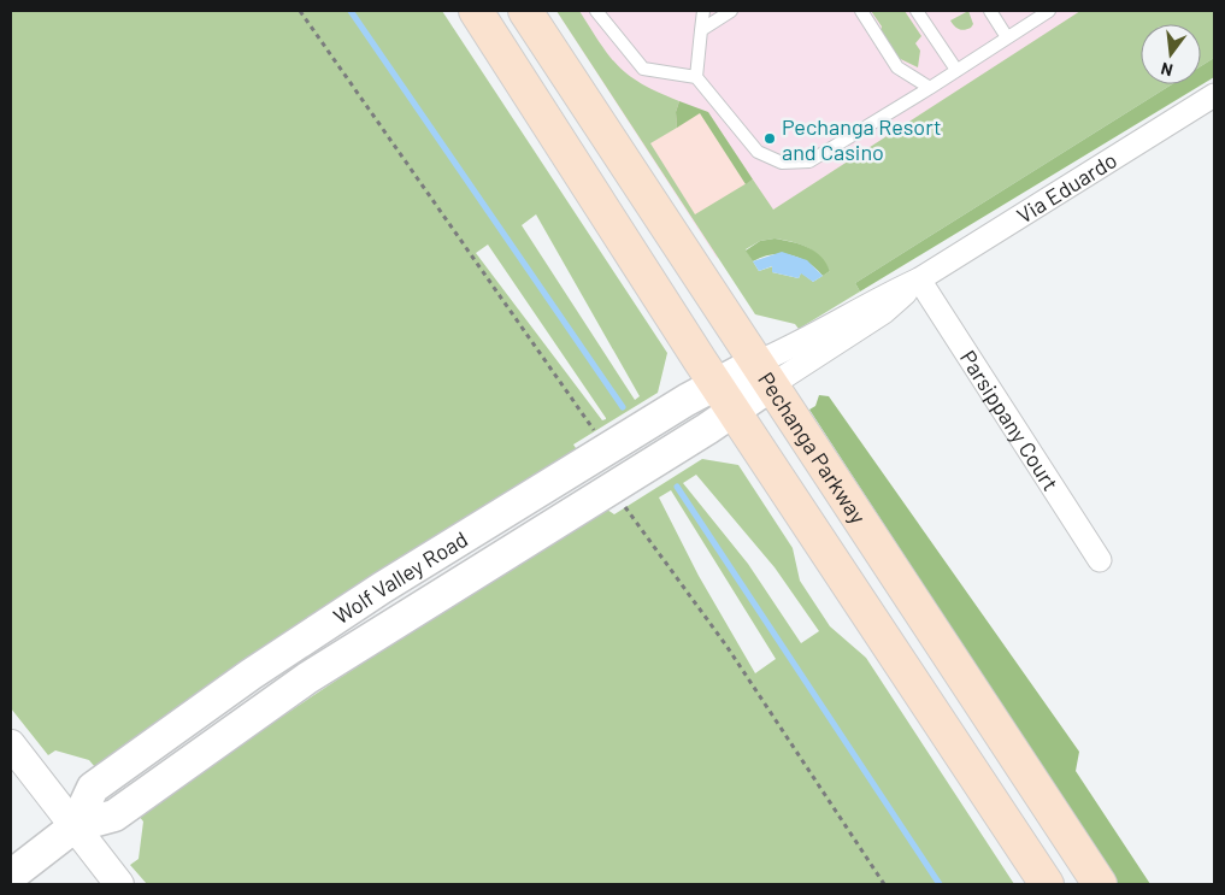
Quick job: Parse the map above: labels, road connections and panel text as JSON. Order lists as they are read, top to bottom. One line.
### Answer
{"streets":{"main road":["Pechanga Parkway","Wolf Valley Road"],"street":["Via Eduardo","Parsippany Court"]},"crossings":[["Via Eduardo","Parsippany Court"],["Via Eduardo","Pechanga Parkway"],["Via Eduardo","Wolf Valley Road"],["Pechanga Parkway","Wolf Valley Road"]],"places":["Pechanga Resort and Casino"],"north":"bottom"}
